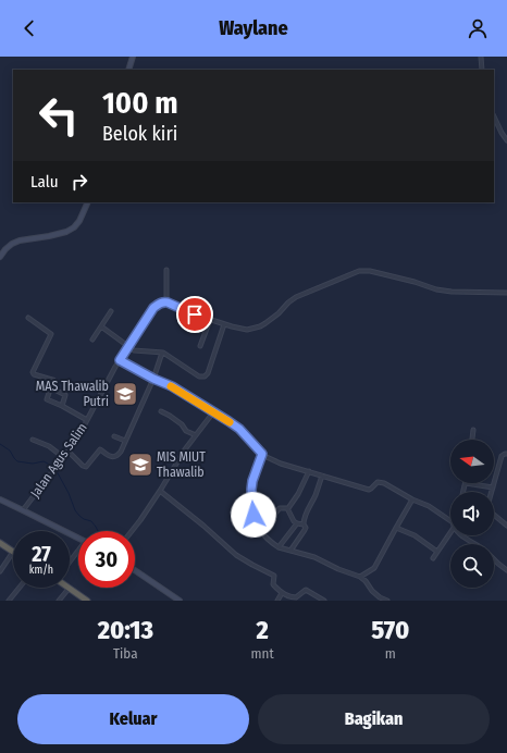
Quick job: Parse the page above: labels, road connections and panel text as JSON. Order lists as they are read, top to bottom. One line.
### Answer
{"streets":{"street":["Jalan Agus Salim"]},"places":{"school or university":["MAS Thawalib Putri","MIS MIUT Thawalib"]},"north":"left","page":{"header":"Waylane","turn":["100 m","Belok kiri"],"then":"Lalu","speed":"27 km/h","limit":"30","eta":["20:13","Tiba","2","mnt","570","m"],"buttons":["Keluar","Bagikan"]}}
